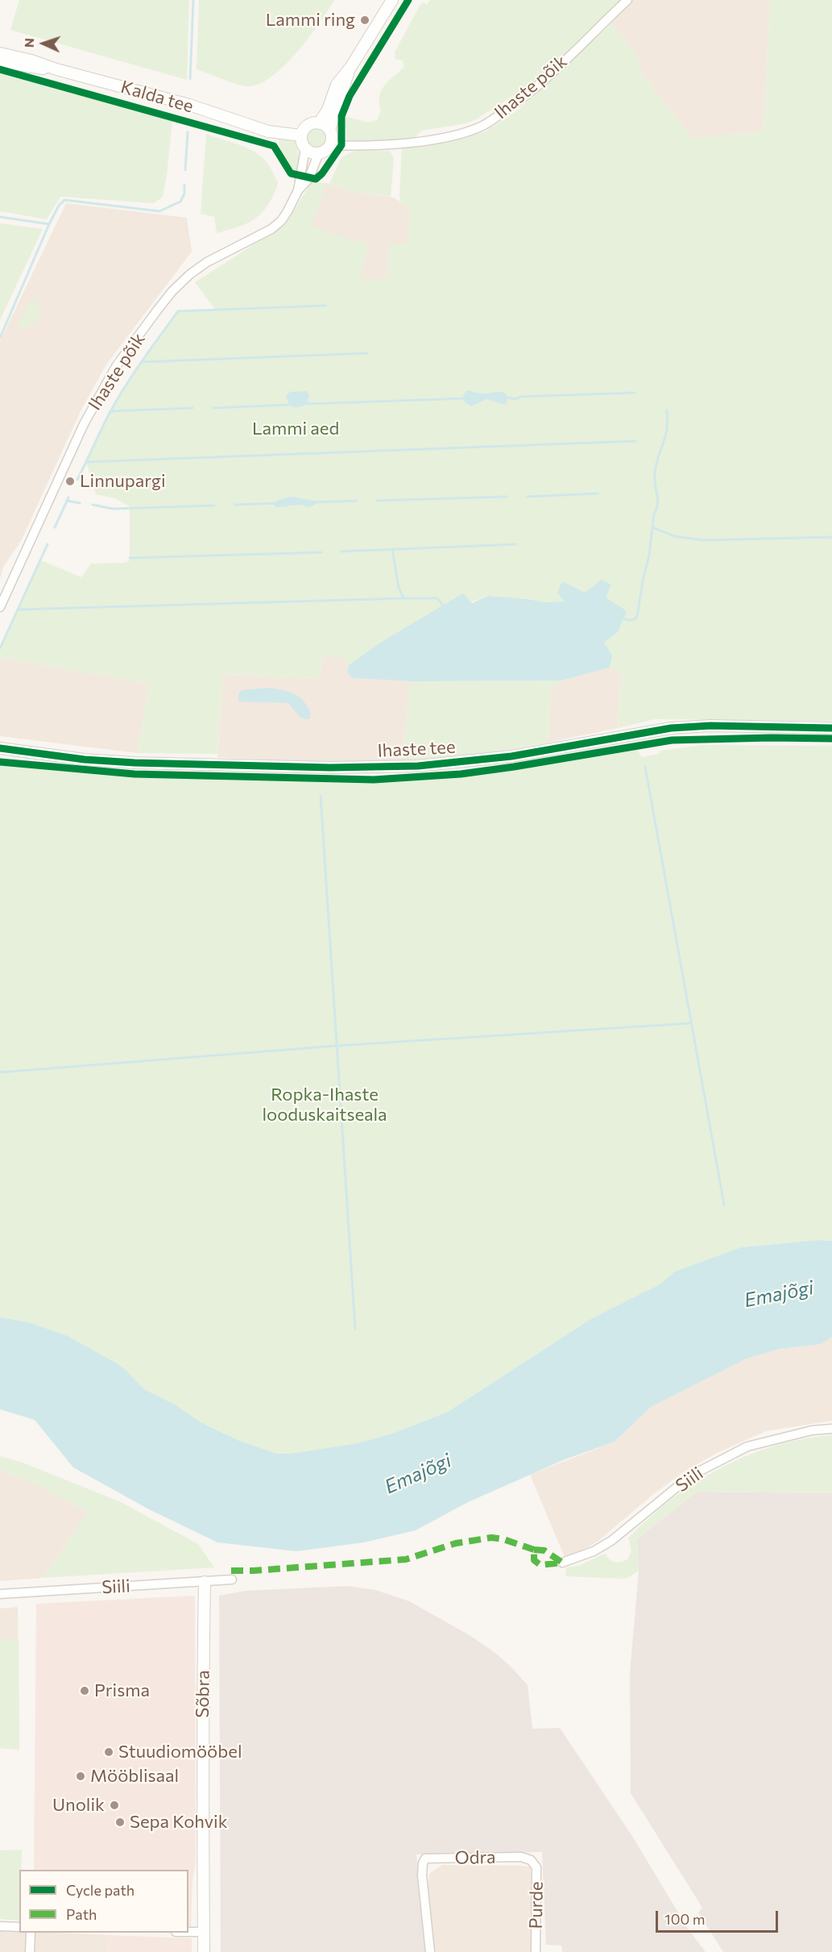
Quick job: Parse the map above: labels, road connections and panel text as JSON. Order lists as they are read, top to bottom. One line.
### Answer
{"streets":{"street":["Ihaste põik","Kalda tee","Ihaste tee","Siili","Sõbra","Odra","Purde"]},"crossings":[["Ihaste põik","Kalda tee"],["Siili","Sõbra"],["Odra","Purde"]],"water":["Emajõgi"],"parks":["Lammi aed","Ropka-Ihaste looduskaitseala"],"places":["Lammi ring","Linnupargi","Prisma","Stuudiomööbel","Mööblisaal","Unolik","Sepa Kohvik"],"legend":["Cycle path","Path"],"scale_bar":"100 m","north":"left"}
